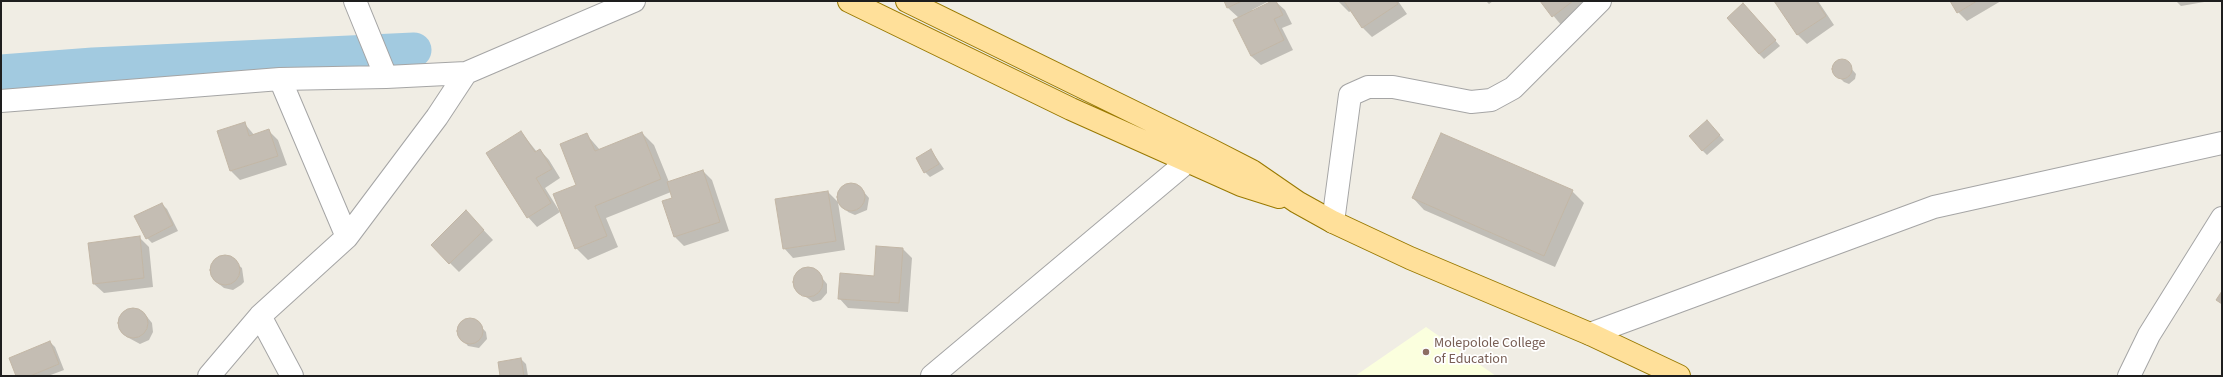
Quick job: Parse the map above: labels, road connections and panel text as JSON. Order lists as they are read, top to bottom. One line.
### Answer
{"places":["Molepolole College of Education"]}
